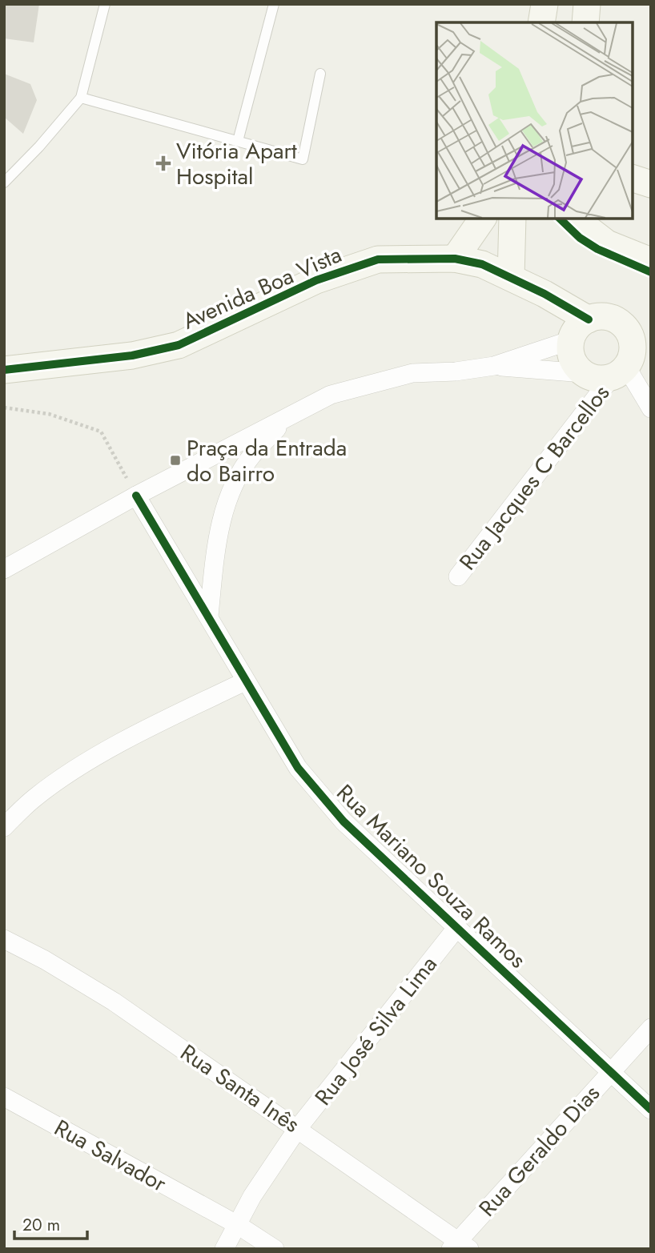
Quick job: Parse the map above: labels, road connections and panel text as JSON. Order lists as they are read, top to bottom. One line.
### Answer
{"streets":{"street":["Avenida Boa Vista","Rua Jacques C Barcellos","Rua Mariano Souza Ramos","Rua José Silva Lima","Rua Santa Inês","Rua Geraldo Dias","Rua Salvador"]},"crossings":[["Avenida Boa Vista","Rua Jacques C Barcellos"],["Rua Mariano Souza Ramos","Rua José Silva Lima"],["Rua Mariano Souza Ramos","Rua Geraldo Dias"],["Rua José Silva Lima","Rua Santa Inês"],["Rua José Silva Lima","Rua Salvador"],["Rua Santa Inês","Rua Geraldo Dias"]],"places":{"health":["Vitória Apart Hospital"],"transit":["Praça da Entrada do Bairro"]},"scale_bar":"20 m"}
